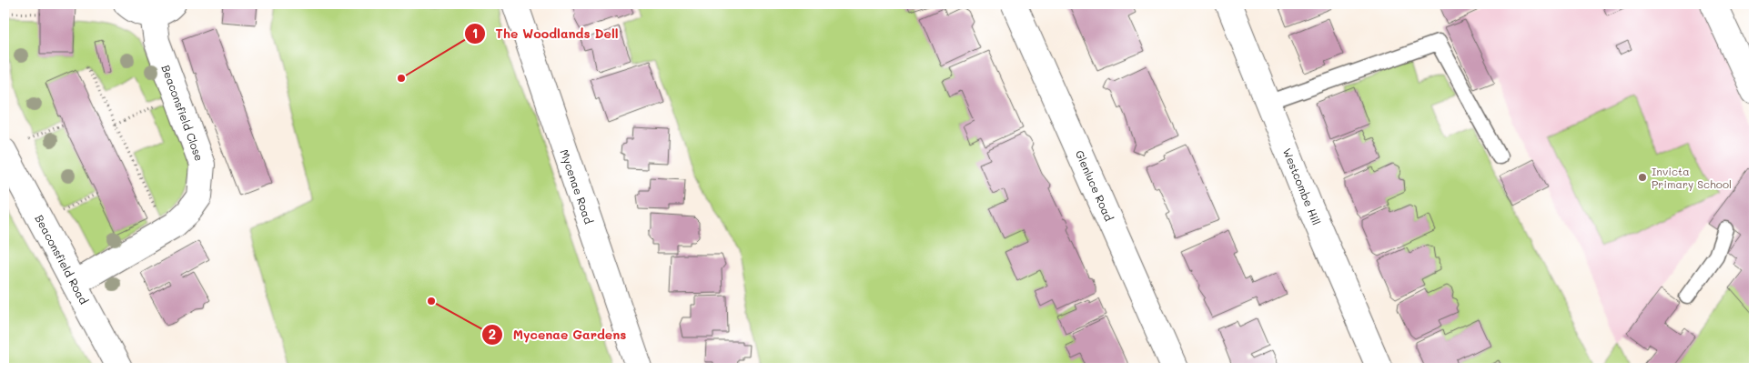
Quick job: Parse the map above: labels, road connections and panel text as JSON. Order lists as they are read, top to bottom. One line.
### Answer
{"streets":{"street":["Beaconsfield Close","Glenluce Road","Mycenae Road","Westcombe Hill","Beaconsfield Road"]},"crossings":[["Beaconsfield Close","Beaconsfield Road"]],"places":["The Woodlands Dell","Invicta Primary School","Mycenae Gardens"]}
